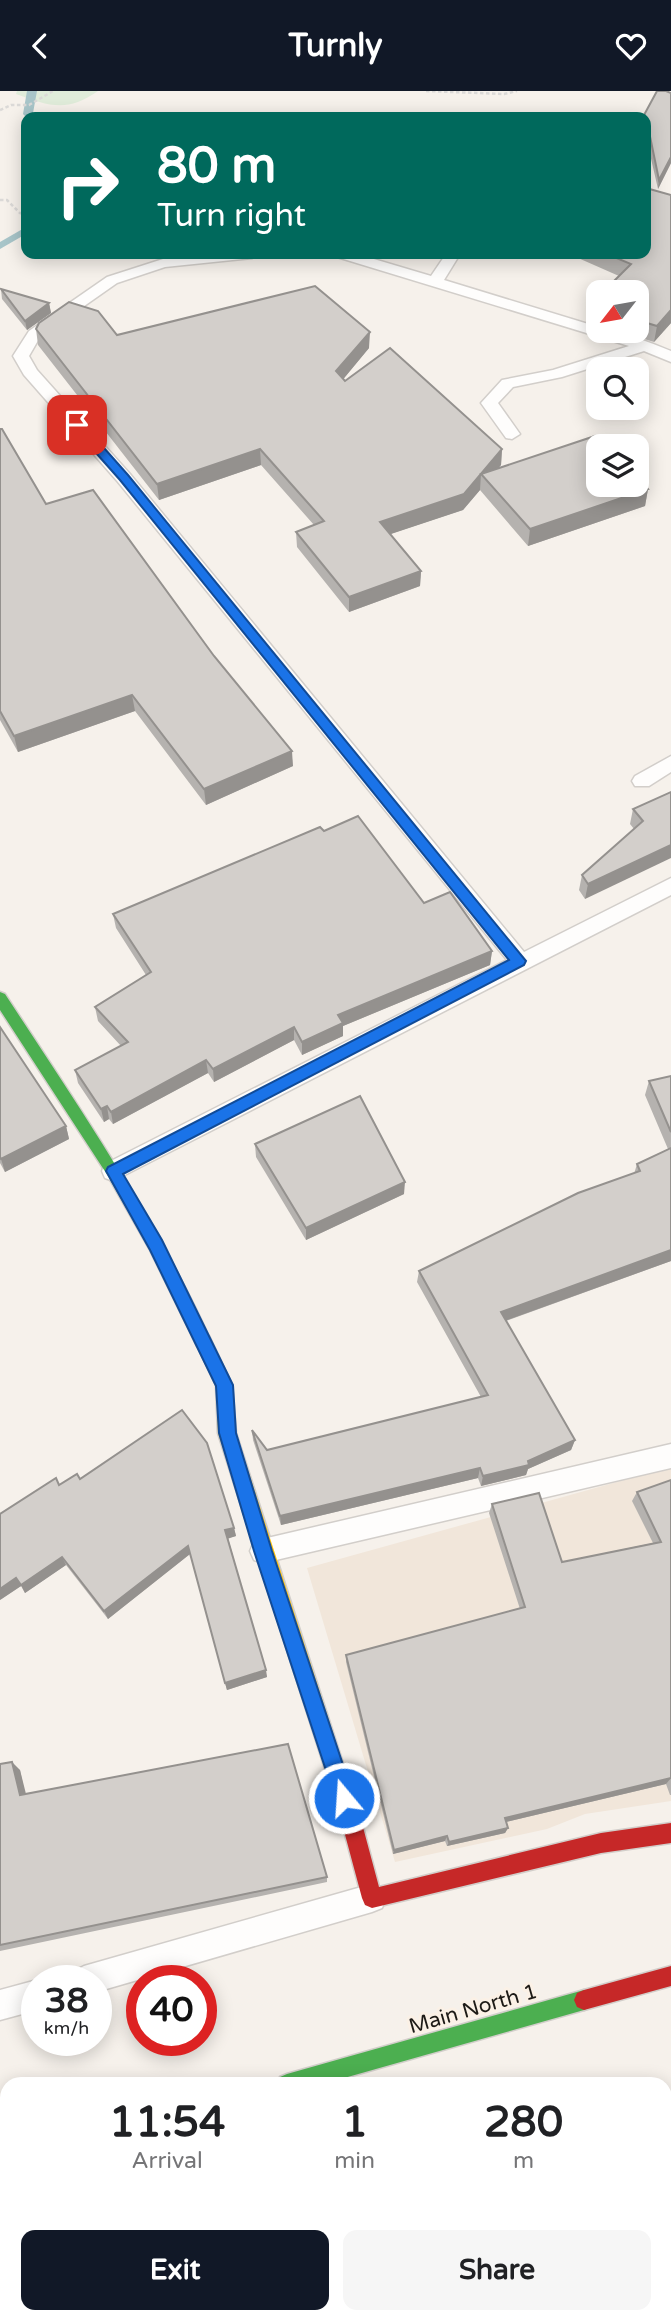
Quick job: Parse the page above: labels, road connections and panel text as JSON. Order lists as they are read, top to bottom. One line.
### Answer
{"streets":{"street":["Main North 1"]},"north":"bottom left","page":{"header":"Turnly","turn":["80 m","Turn right"],"speed":"38 km/h","limit":"40","eta":["11:54","Arrival","1","min","280","m"],"buttons":["Exit","Share"]}}
